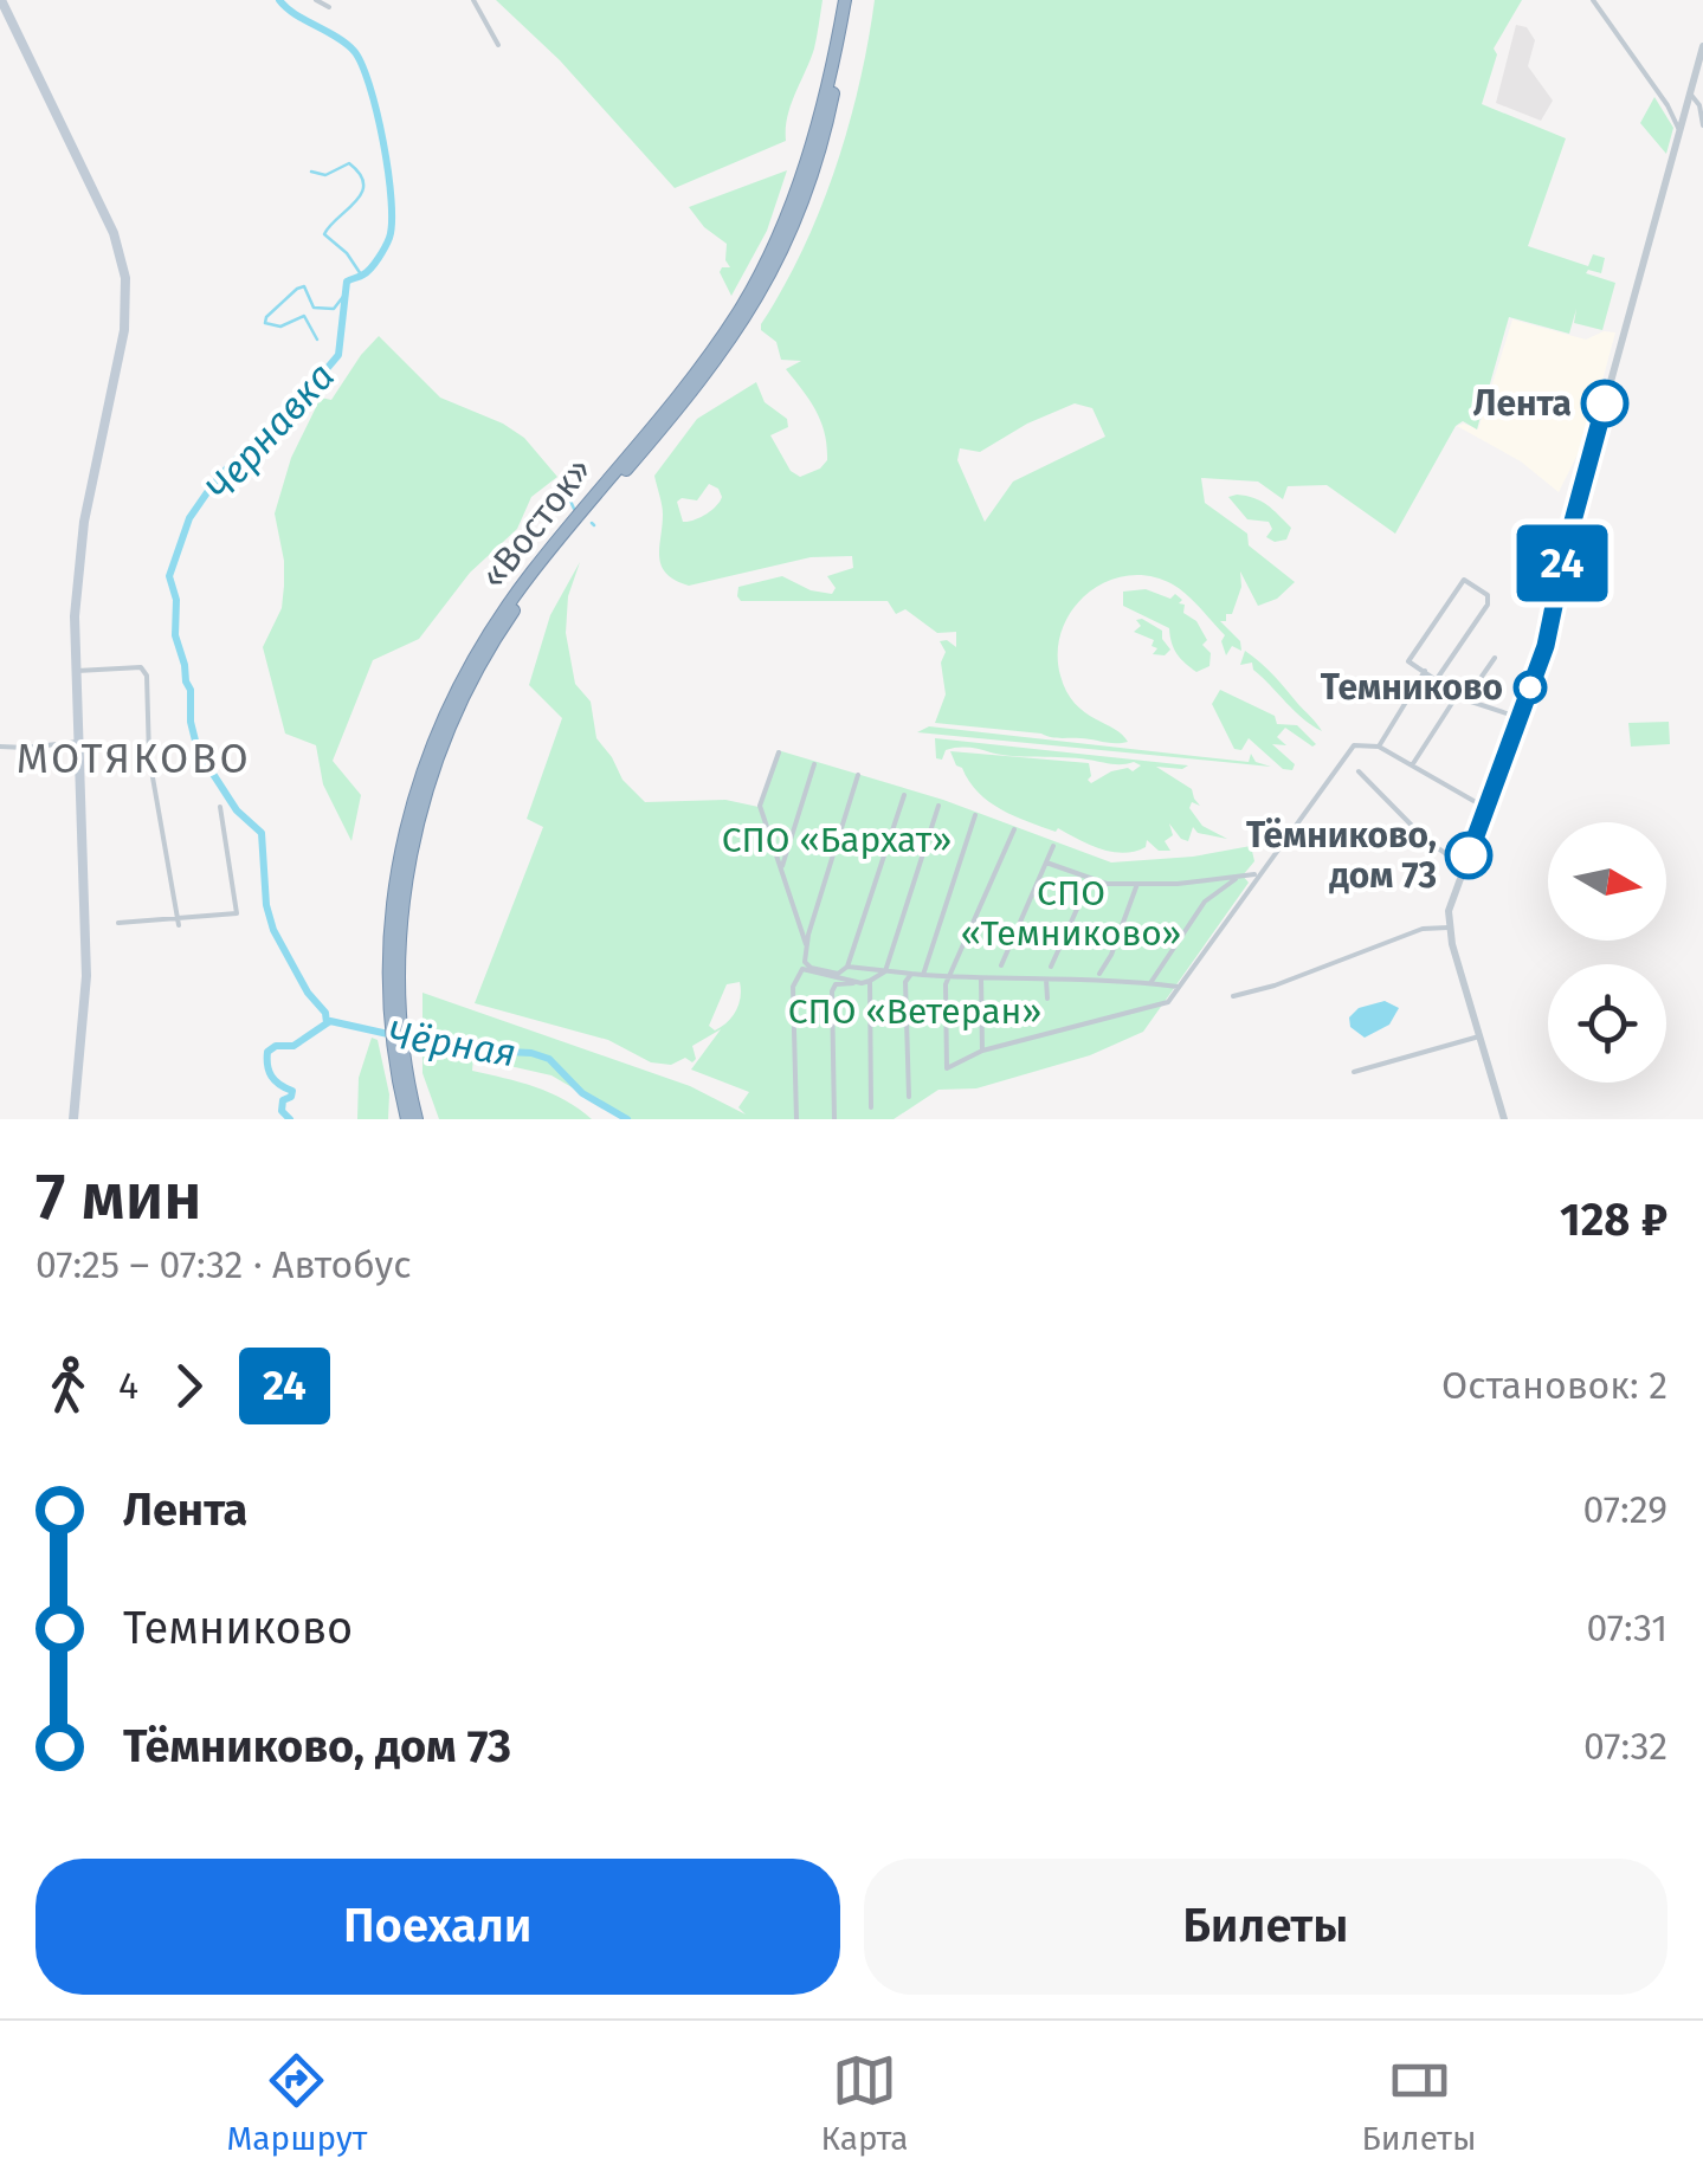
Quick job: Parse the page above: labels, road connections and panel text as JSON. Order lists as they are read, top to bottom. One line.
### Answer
{"streets":{"highway":["«Восток»"]},"districts":["МОТЯКОВО"],"water":["Чернавка","Чёрная"],"parks":["СПО «Бархат»","СПО «Темниково»","СПО «Ветеран»"],"places":["Лента","Темниково","Тёмниково, дом 73"],"lines":["bus line 24"],"north":"right","page":{"on_map":"24","heading":["7 мин","07:25 – 07:32 · Автобус","128 ₽"],"legs":["4","24","Остановок: 2"],"list":[{"name":"Лента","value":"07:29"},{"name":"Темниково","value":"07:31"},{"name":"Тёмниково, дом 73","value":"07:32"}],"buttons":["Поехали","Билеты"],"tabs":["Маршрут","Карта","Билеты"]}}
